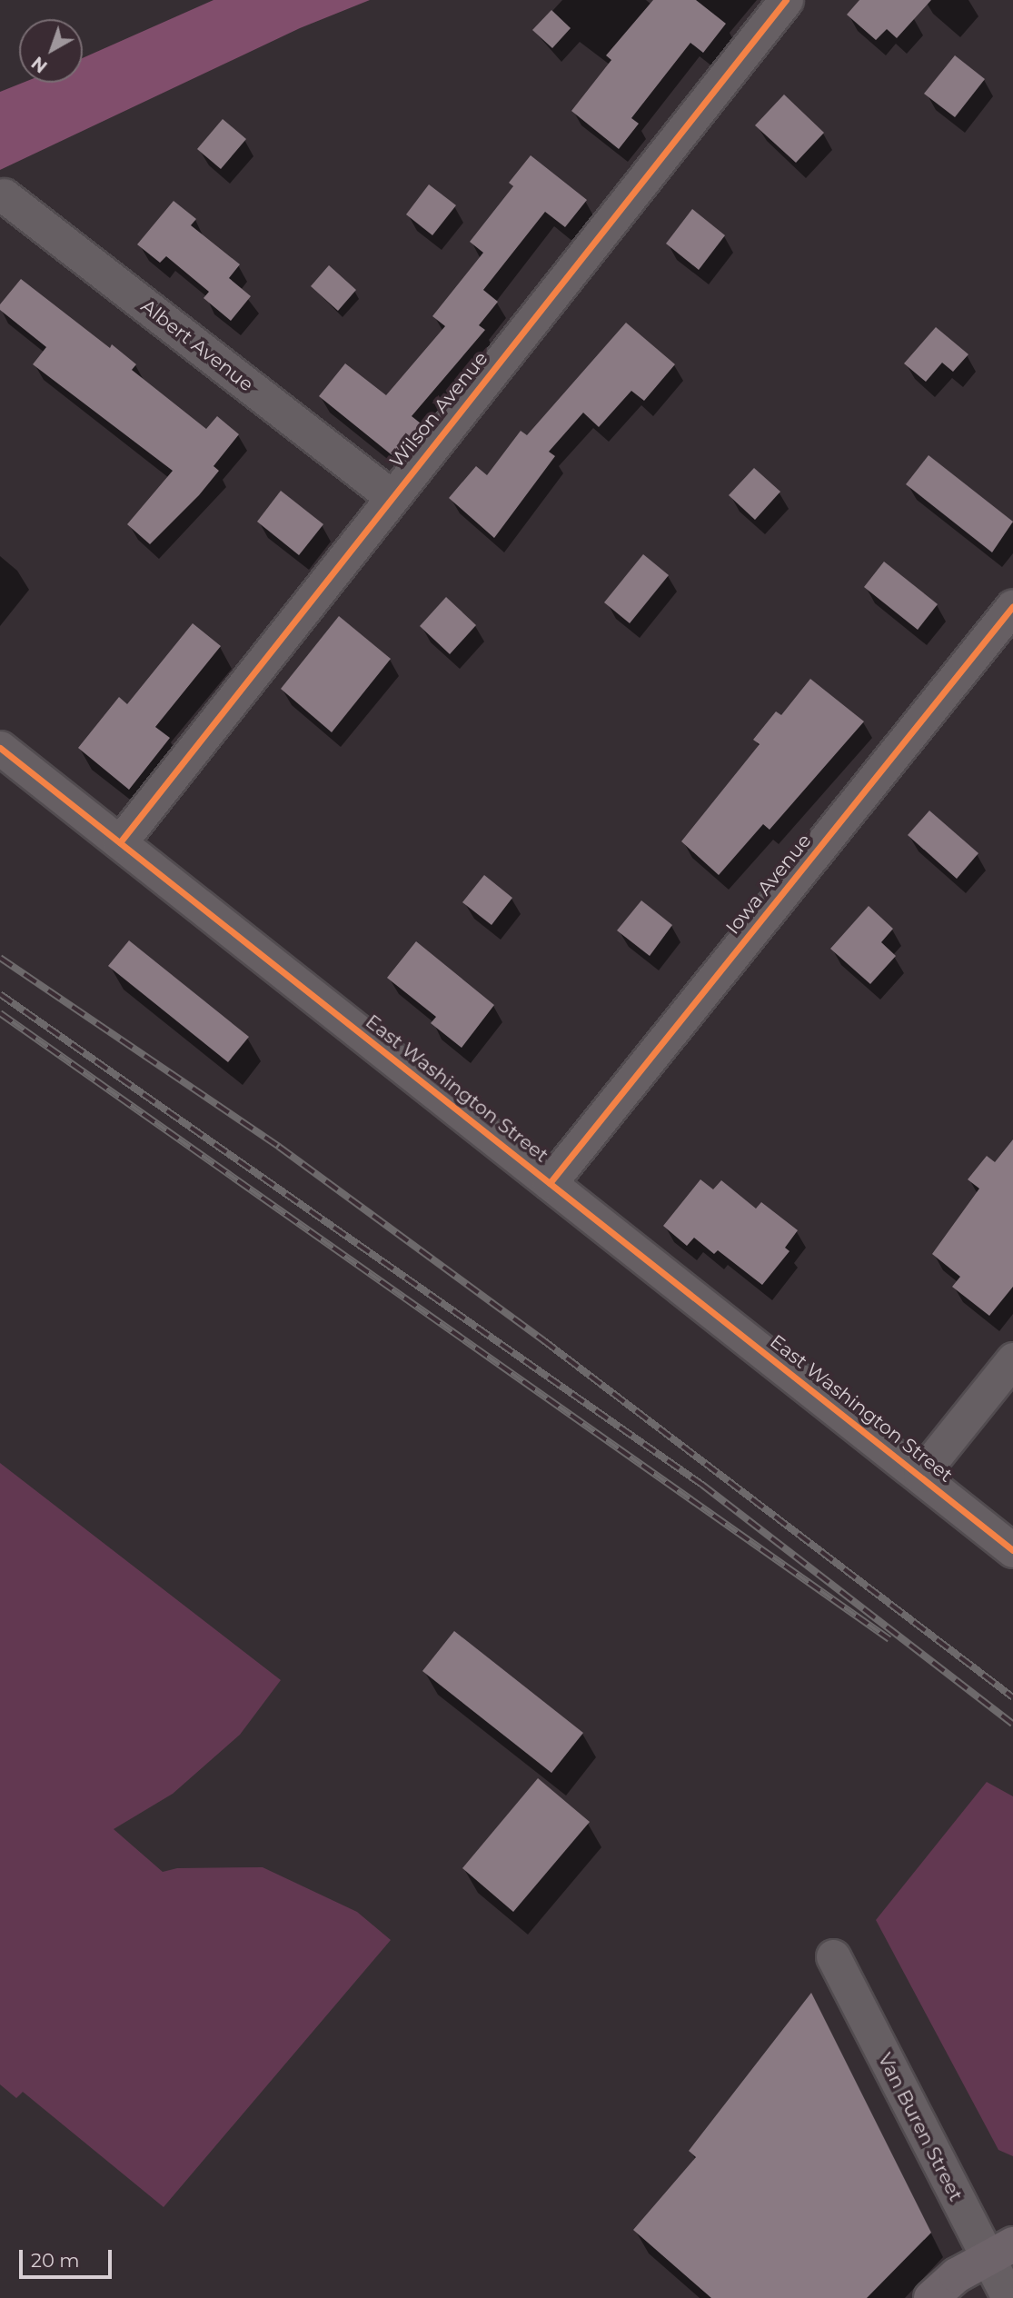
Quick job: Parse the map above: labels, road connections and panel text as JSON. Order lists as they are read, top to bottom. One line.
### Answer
{"streets":{"street":["Albert Avenue","Wilson Avenue","Iowa Avenue","East Washington Street","Van Buren Street"]},"crossings":[["Albert Avenue","Wilson Avenue"],["Wilson Avenue","East Washington Street"],["Iowa Avenue","East Washington Street"]],"scale_bar":"20 m","north":"bottom left"}
